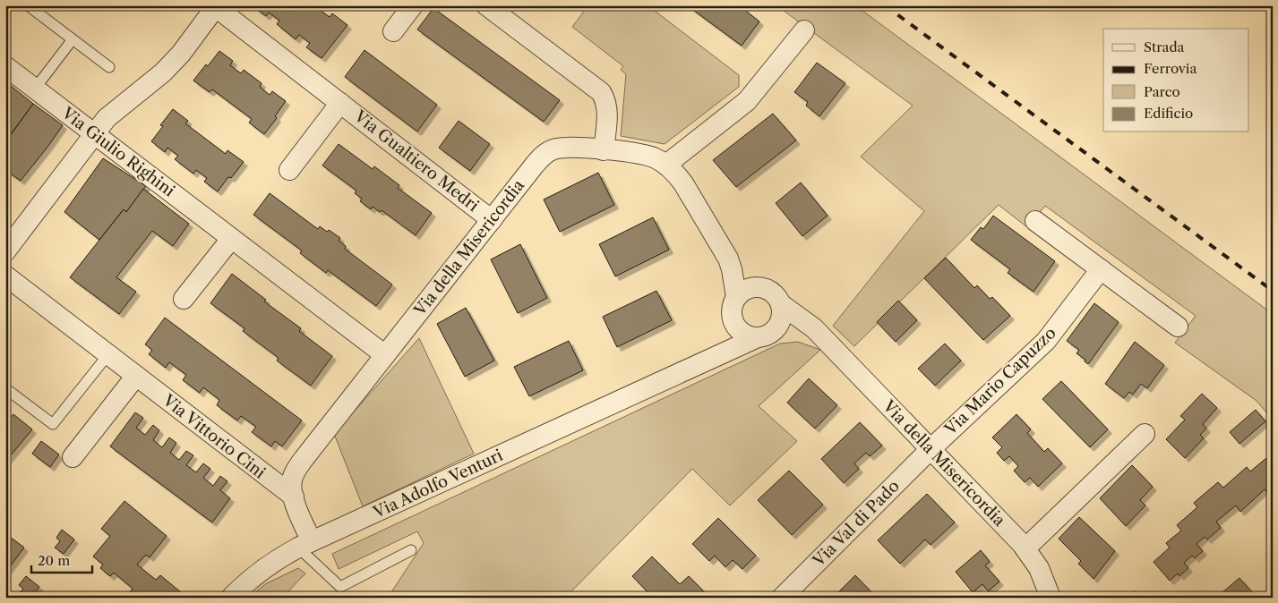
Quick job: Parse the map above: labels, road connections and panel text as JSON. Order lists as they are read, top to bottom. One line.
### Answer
{"streets":{"street":["Via Giulio Righini","Via Gualtiero Medri","Via della Misericordia","Via Mario Capuzzo","Via Vittorio Cini","Via Adolfo Venturi","Via Val di Pado"]},"crossings":[["Via Giulio Righini","Via della Misericordia"],["Via Gualtiero Medri","Via della Misericordia"],["Via della Misericordia","Via Mario Capuzzo"],["Via della Misericordia","Via Vittorio Cini"],["Via della Misericordia","Via Adolfo Venturi"],["Via della Misericordia","Via Val di Pado"],["Via Mario Capuzzo","Via Val di Pado"]],"legend":["Strada","Ferrovia","Parco","Edificio"],"scale_bar":"20 m"}
